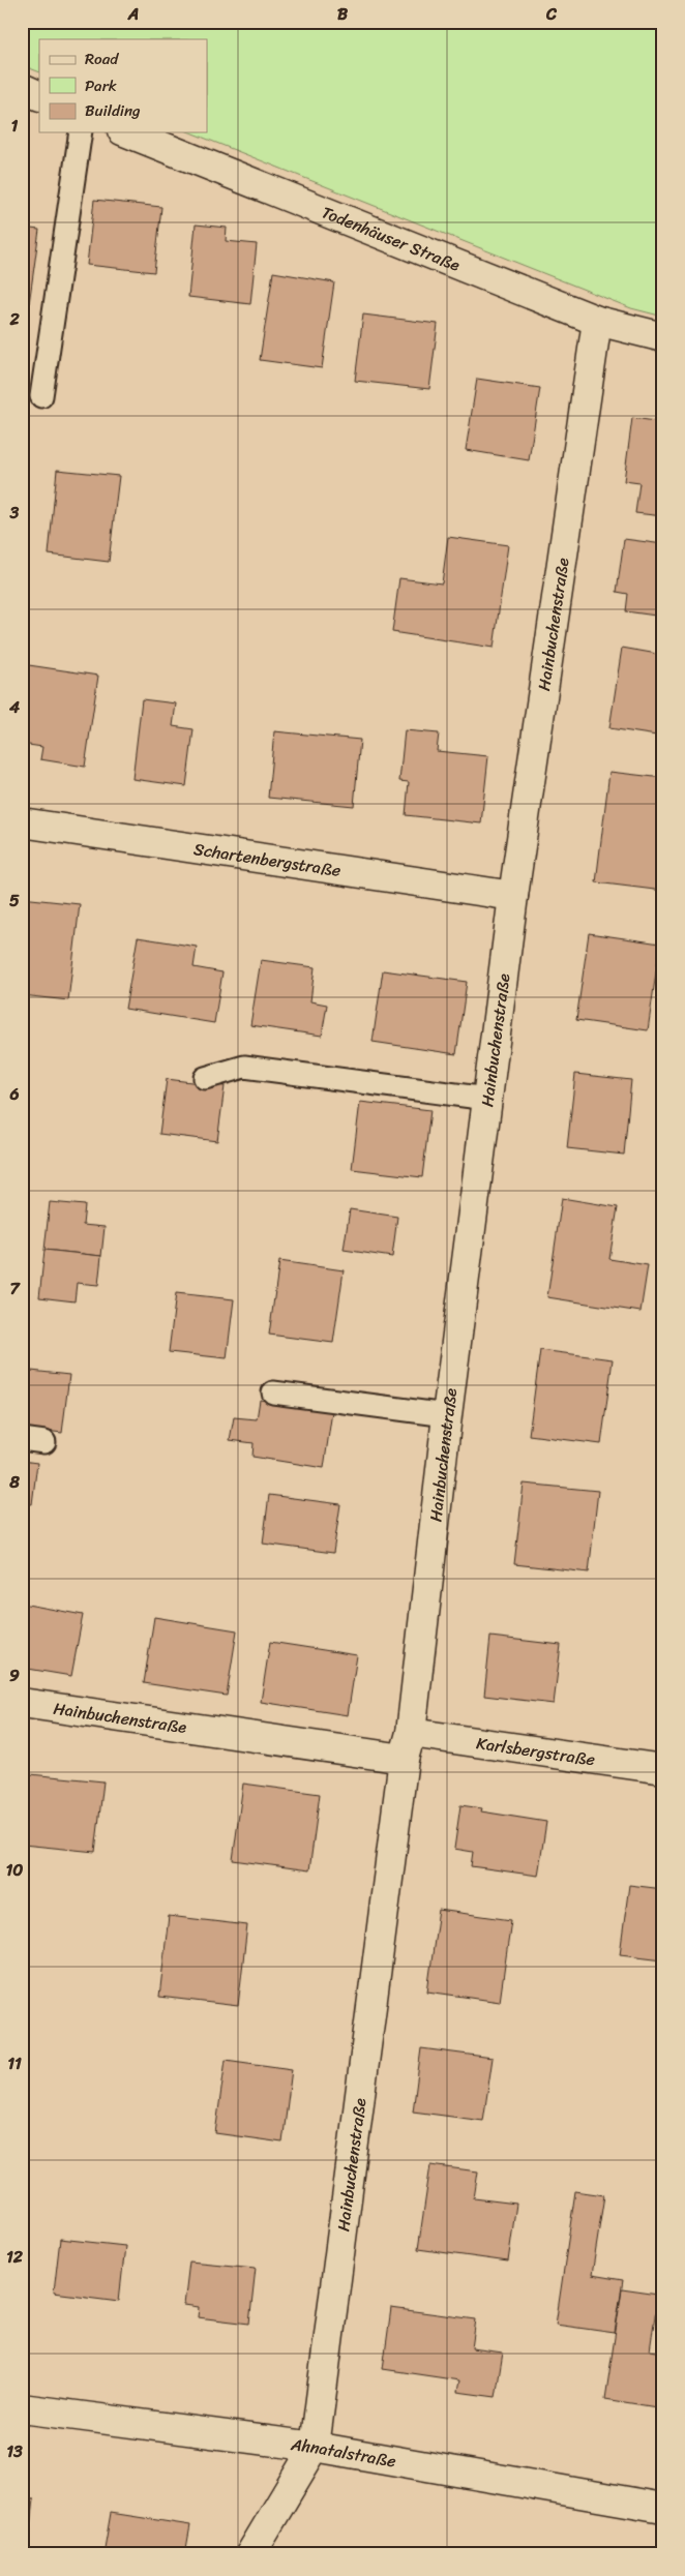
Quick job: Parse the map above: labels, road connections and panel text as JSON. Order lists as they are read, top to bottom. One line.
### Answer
{"streets":{"street":["Todenhäuser Straße","Hainbuchenstraße","Schartenbergstraße","Karlsbergstraße","Ahnatalstraße"]},"crossings":[["Todenhäuser Straße","Hainbuchenstraße"],["Hainbuchenstraße","Schartenbergstraße"],["Hainbuchenstraße","Karlsbergstraße"],["Hainbuchenstraße","Ahnatalstraße"]],"legend":["Road","Park","Building"],"grid":{"columns":["A","B","C"],"rows":["1","2","3","4","5","6","7","8","9","10","11","12","13"]}}
